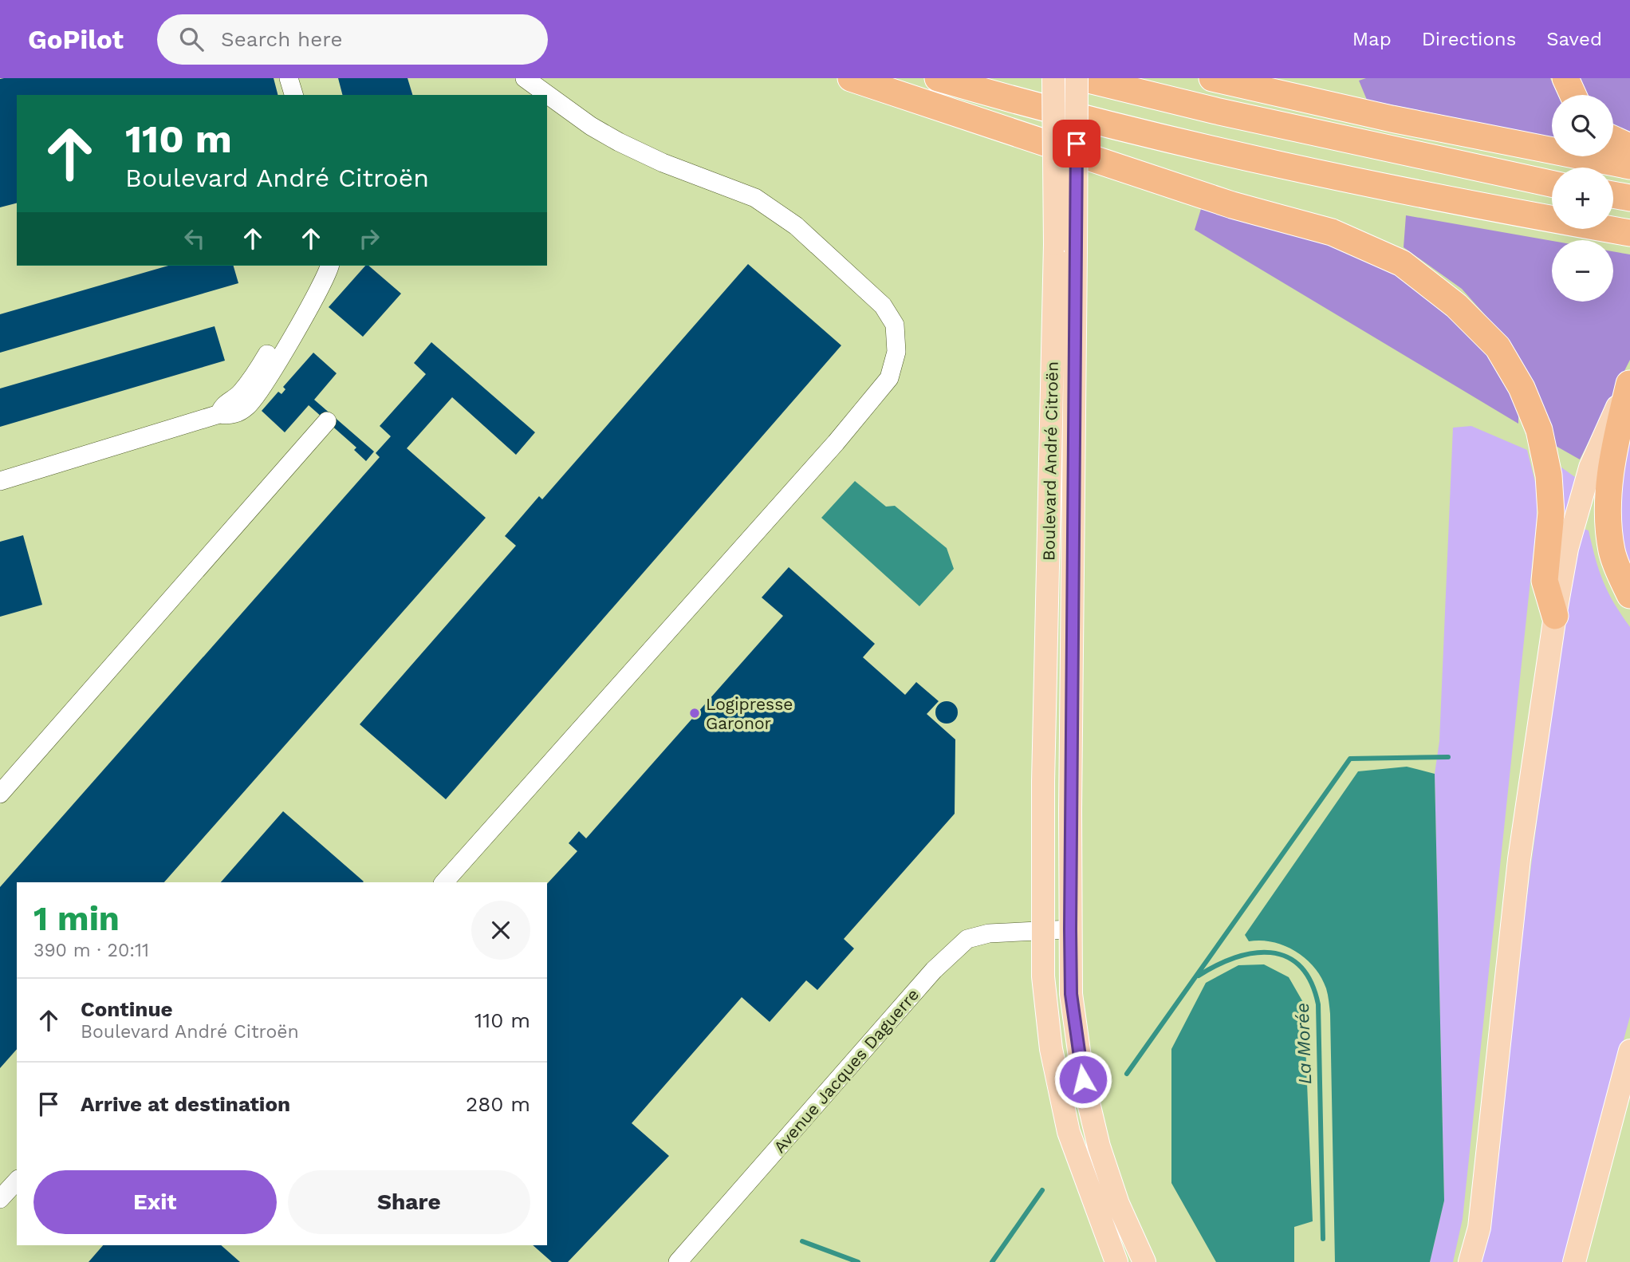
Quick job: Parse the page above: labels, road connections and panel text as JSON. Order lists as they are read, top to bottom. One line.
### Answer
{"streets":{"main road":["Boulevard André Citroën"],"street":["Avenue Jacques Daguerre"]},"crossings":[["Boulevard André Citroën","Avenue Jacques Daguerre"]],"water":["La Morée"],"places":["Logipresse Garonor"],"page":{"header":"GoPilot","search":"Search here","nav":["Map","Directions","Saved"],"map_buttons":["+","−"],"turn":["110 m","Boulevard André Citroën"],"heading":["1 min","390 m · 20:11"],"list":[{"name":"Continue","note":"Boulevard André Citroën","value":"110 m"},{"name":"Arrive at destination","value":"280 m"}],"buttons":["Exit","Share"]}}
